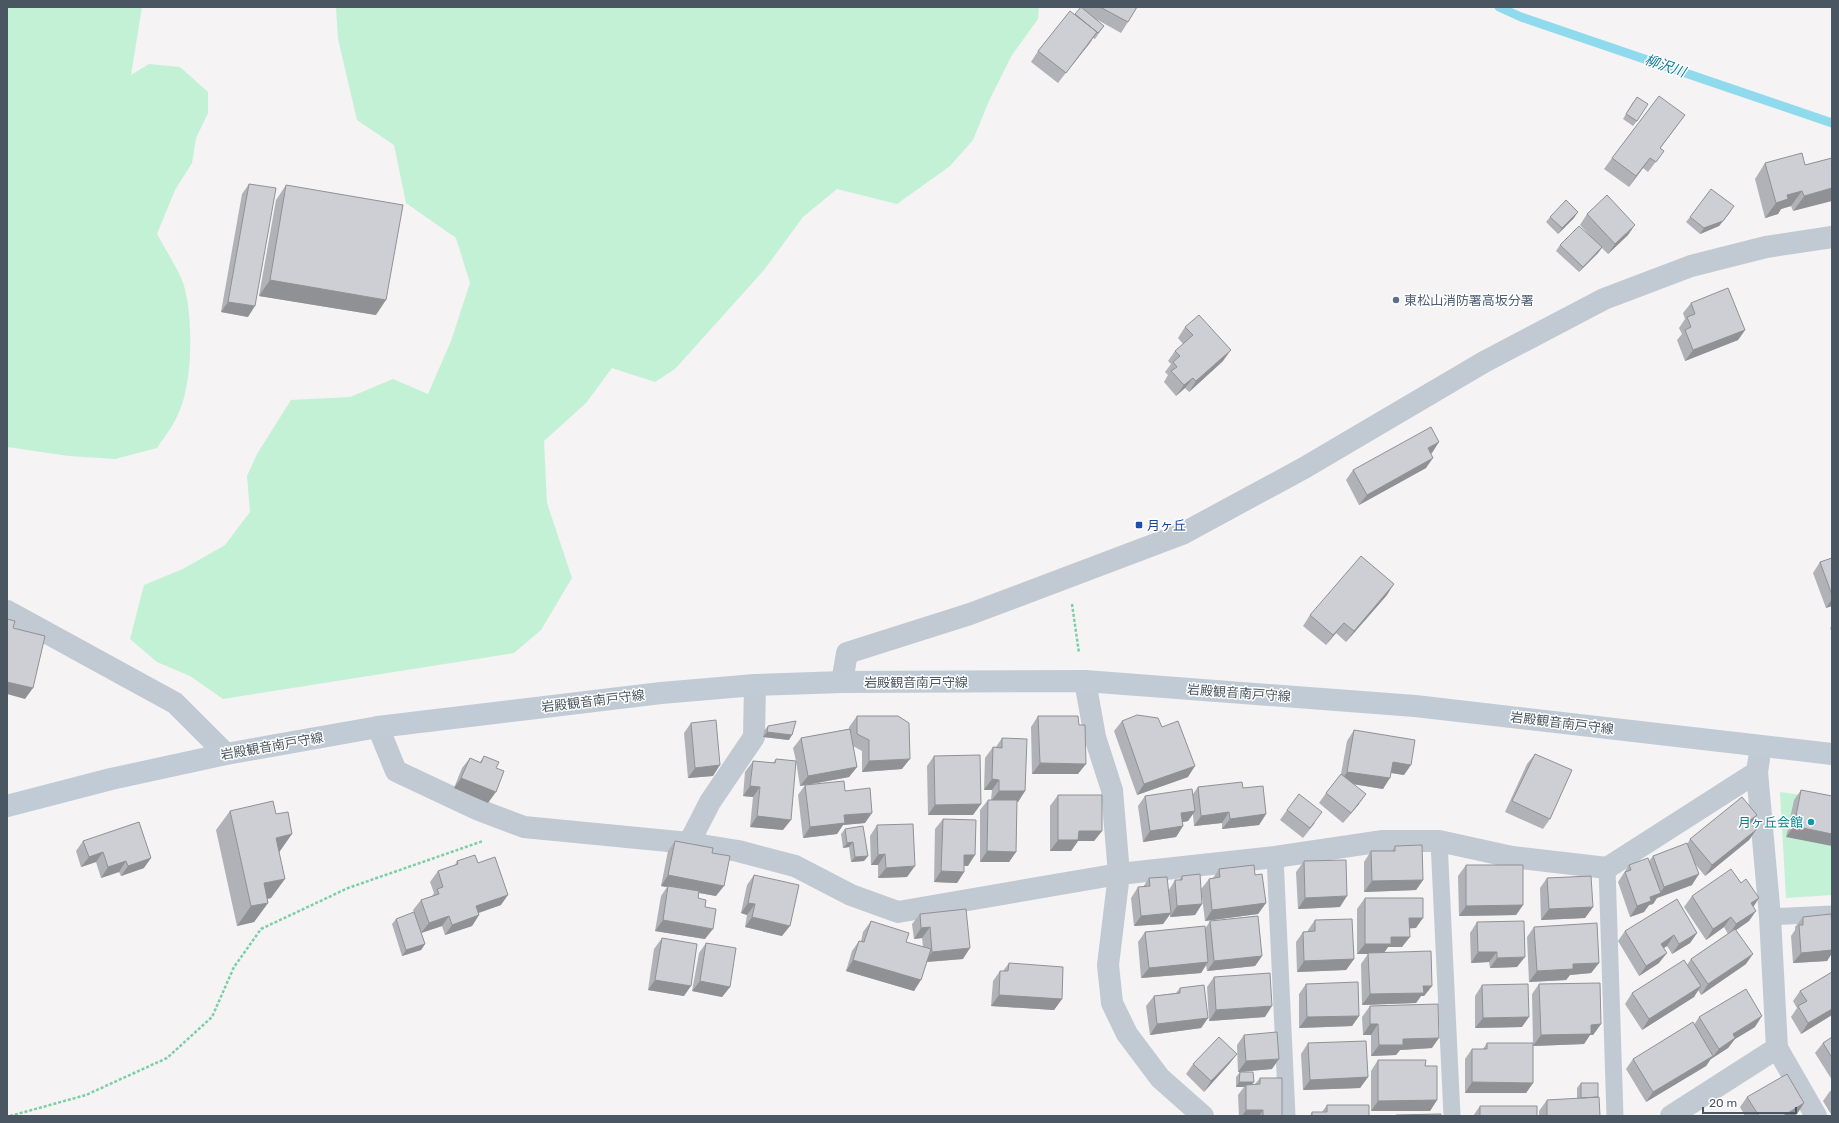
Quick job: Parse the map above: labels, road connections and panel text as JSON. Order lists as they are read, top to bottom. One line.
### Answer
{"streets":{"main road":["岩殿観音南戸守線"]},"water":["柳沢川"],"places":{"other":["東松山消防署高坂分署","月ヶ丘会館"],"transit":["月ヶ丘"]},"scale_bar":"20 m"}
